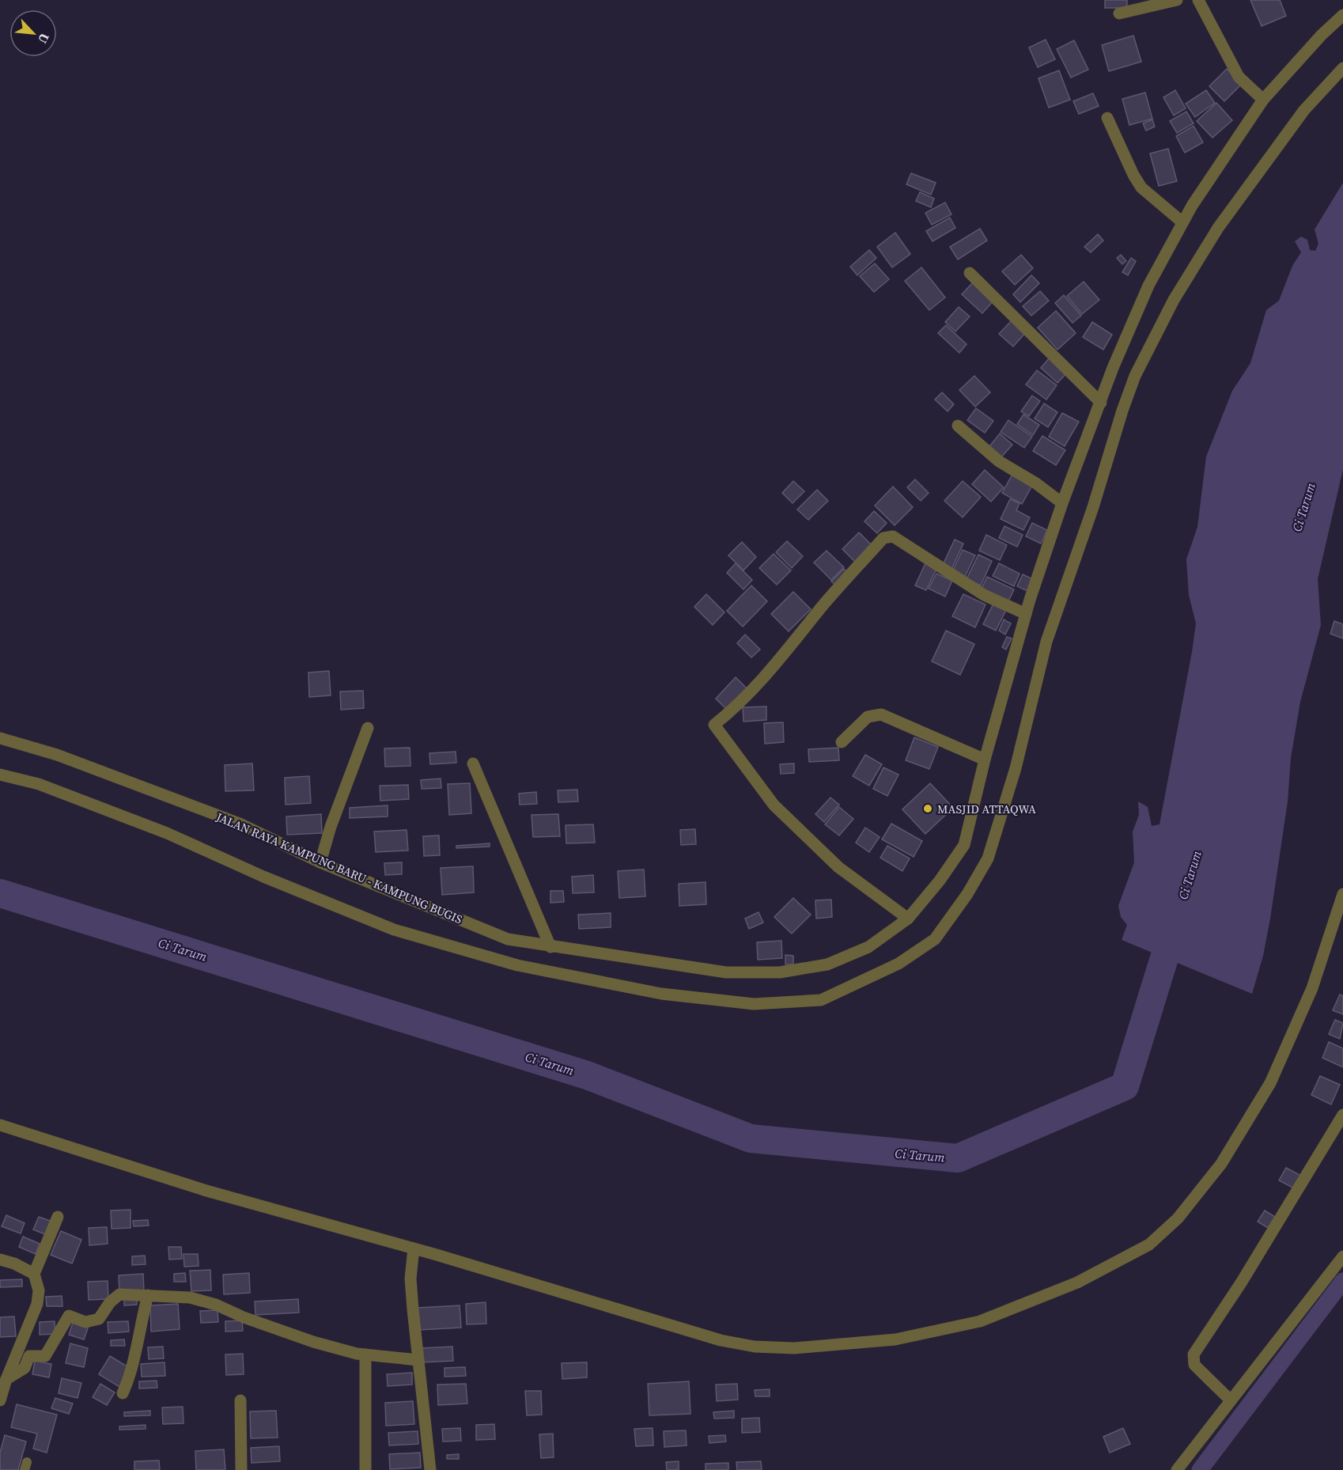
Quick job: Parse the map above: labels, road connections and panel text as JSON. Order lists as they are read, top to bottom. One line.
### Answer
{"streets":{"street":["JALAN RAYA KAMPUNG BARU - KAMPUNG BUGIS"]},"water":["Ci Tarum"],"places":["MASJID ATTAQWA"],"north":"bottom right"}
